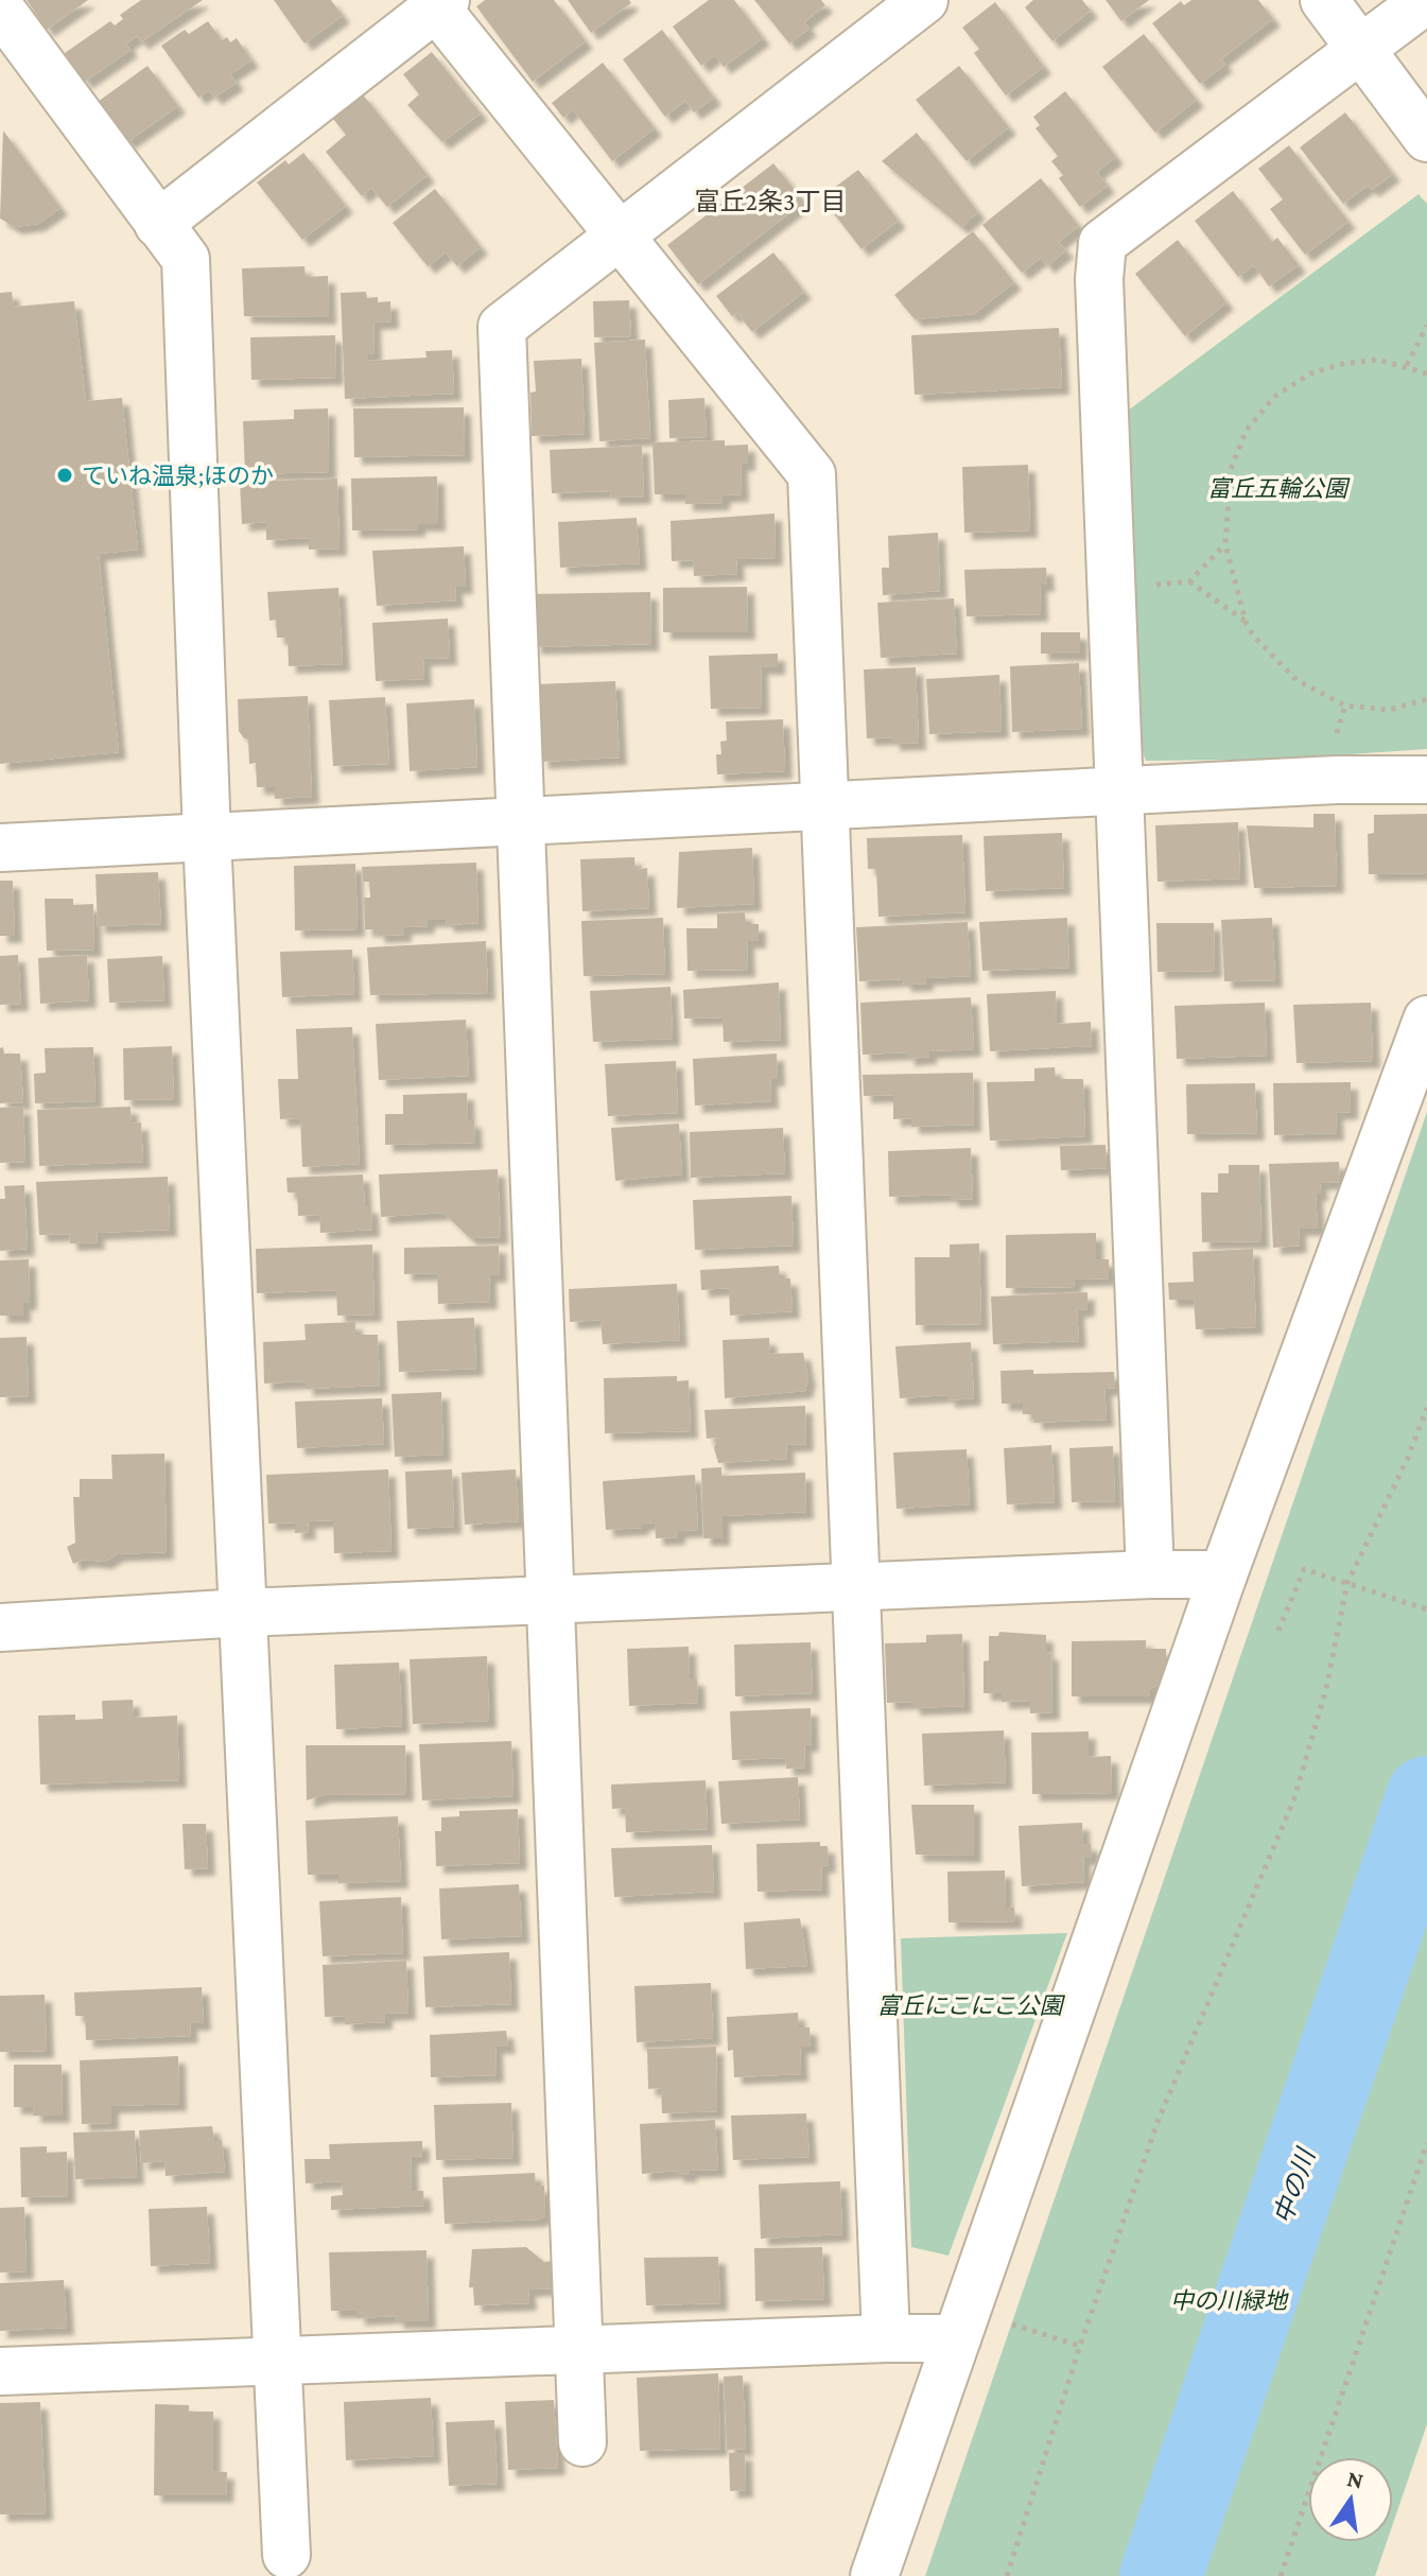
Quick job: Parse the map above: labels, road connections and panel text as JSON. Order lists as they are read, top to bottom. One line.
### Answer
{"districts":["富丘2条3丁目"],"water":["中の川"],"parks":["富丘五輪公園","富丘にこにこ公園","中の川緑地"],"places":["ていね温泉;ほのか"],"north":"top"}
